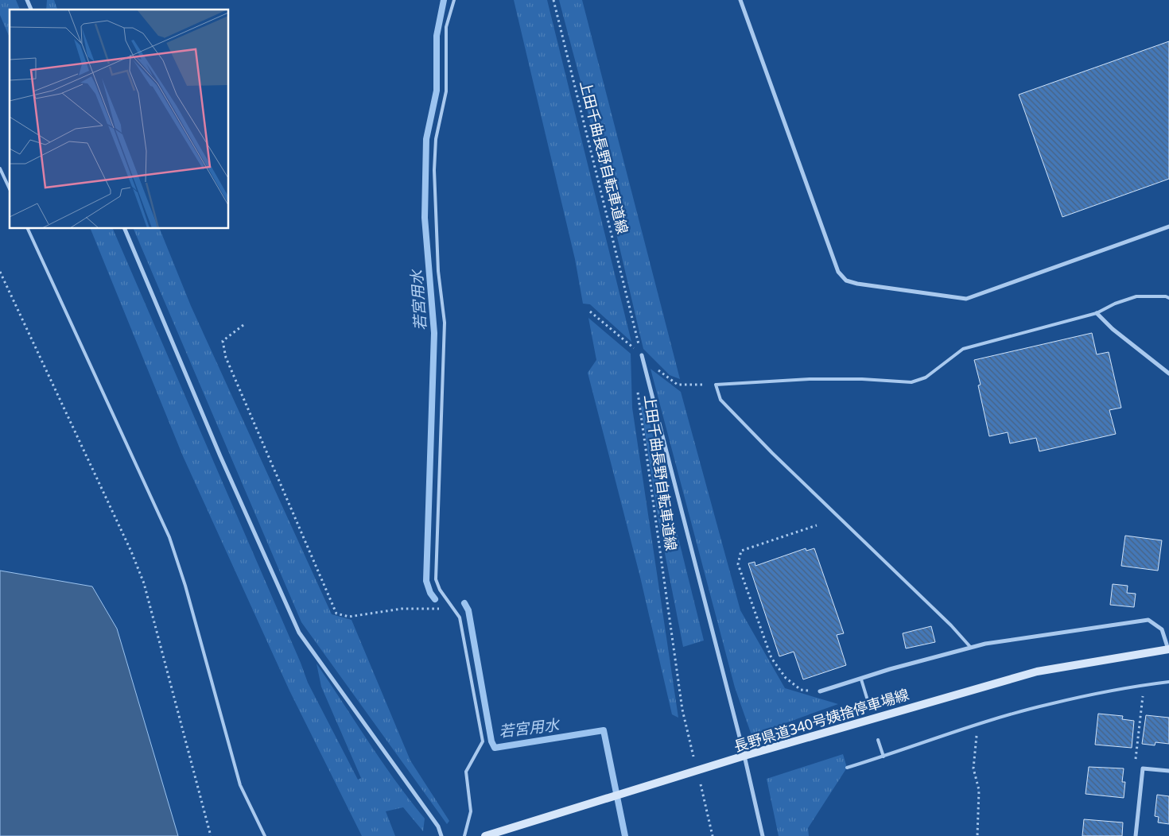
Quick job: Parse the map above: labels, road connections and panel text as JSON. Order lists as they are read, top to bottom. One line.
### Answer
{"streets":{"main road":["長野県道340号姨捨停車場線"],"path":["上田千曲長野自転車道線"]},"water":["若宮用水"]}
